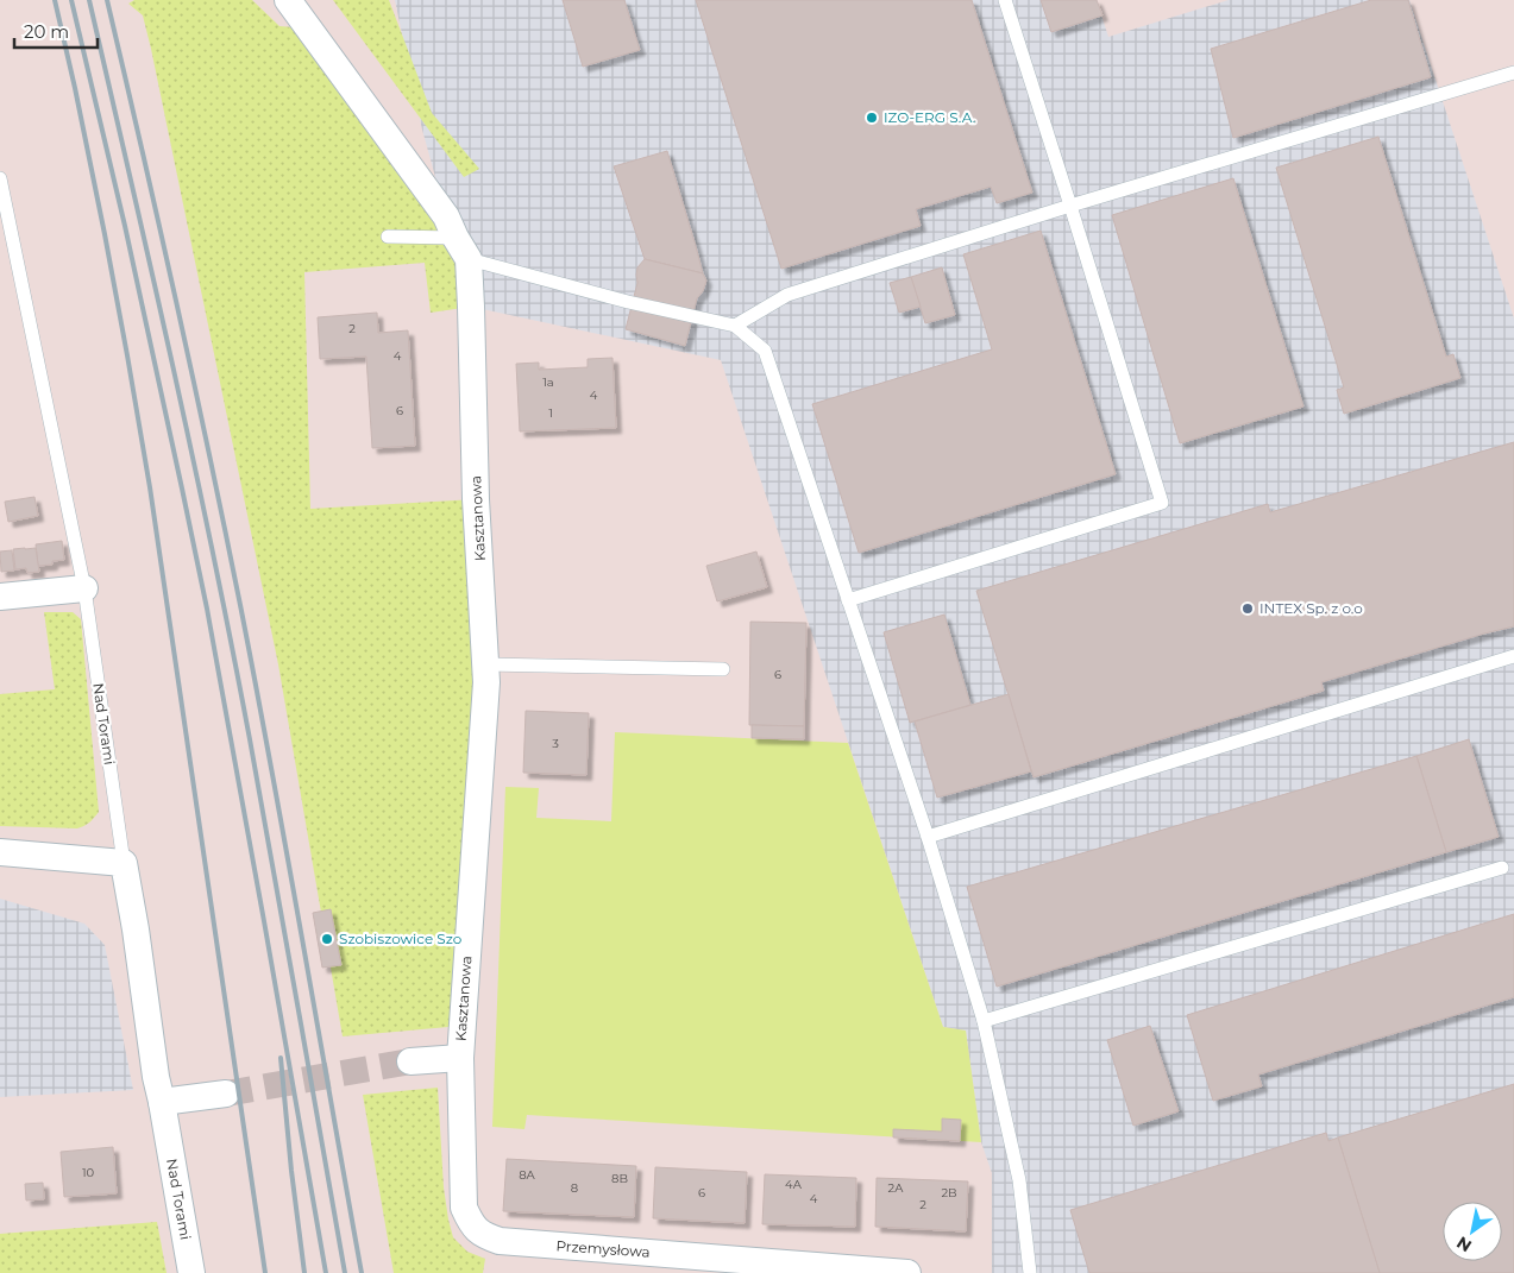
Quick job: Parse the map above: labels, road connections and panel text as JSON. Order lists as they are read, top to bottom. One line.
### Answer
{"streets":{"street":["Kasztanowa","Nad Torami","Przemysłowa"]},"crossings":[["Kasztanowa","Przemysłowa"]],"places":["IZO-ERG S.A.","INTEX Sp. z o.o","Szobiszowice Szo"],"house_numbers":["2","4","1a","4","6","1","6","3","10","8A","8B","4A","8","2A","6","2B","4","2"],"scale_bar":"20 m","north":"bottom left"}
